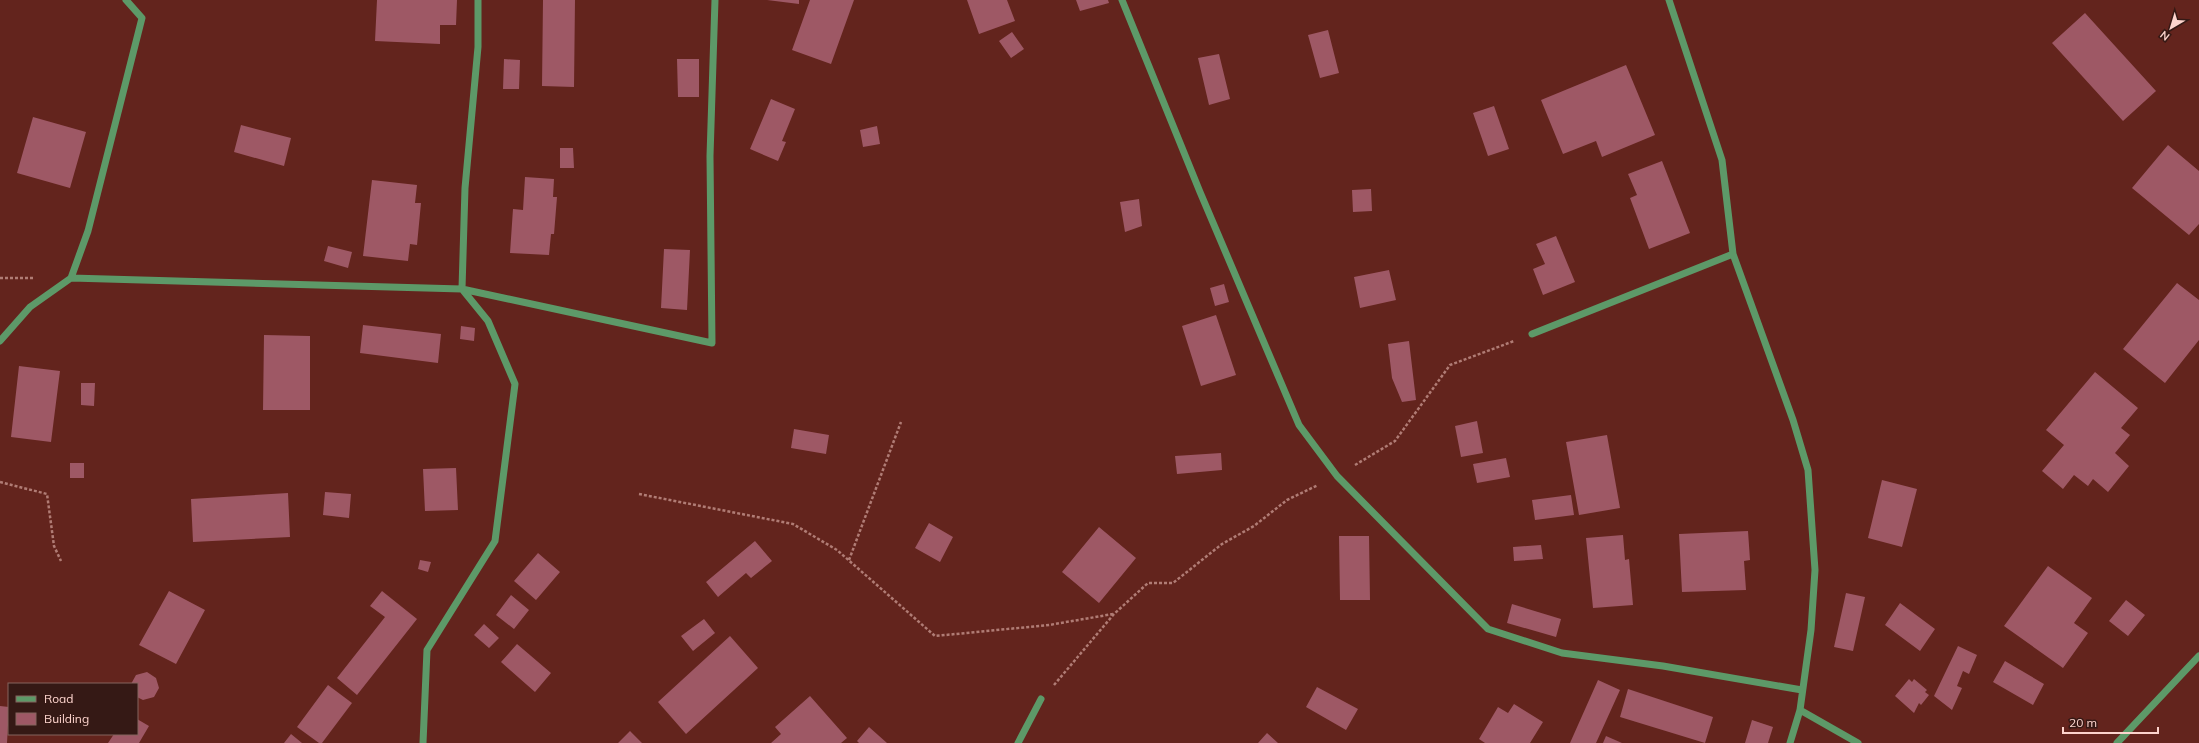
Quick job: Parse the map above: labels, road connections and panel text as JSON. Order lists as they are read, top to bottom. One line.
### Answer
{"legend":["Road","Building"],"scale_bar":"20 m","north":"bottom left"}
